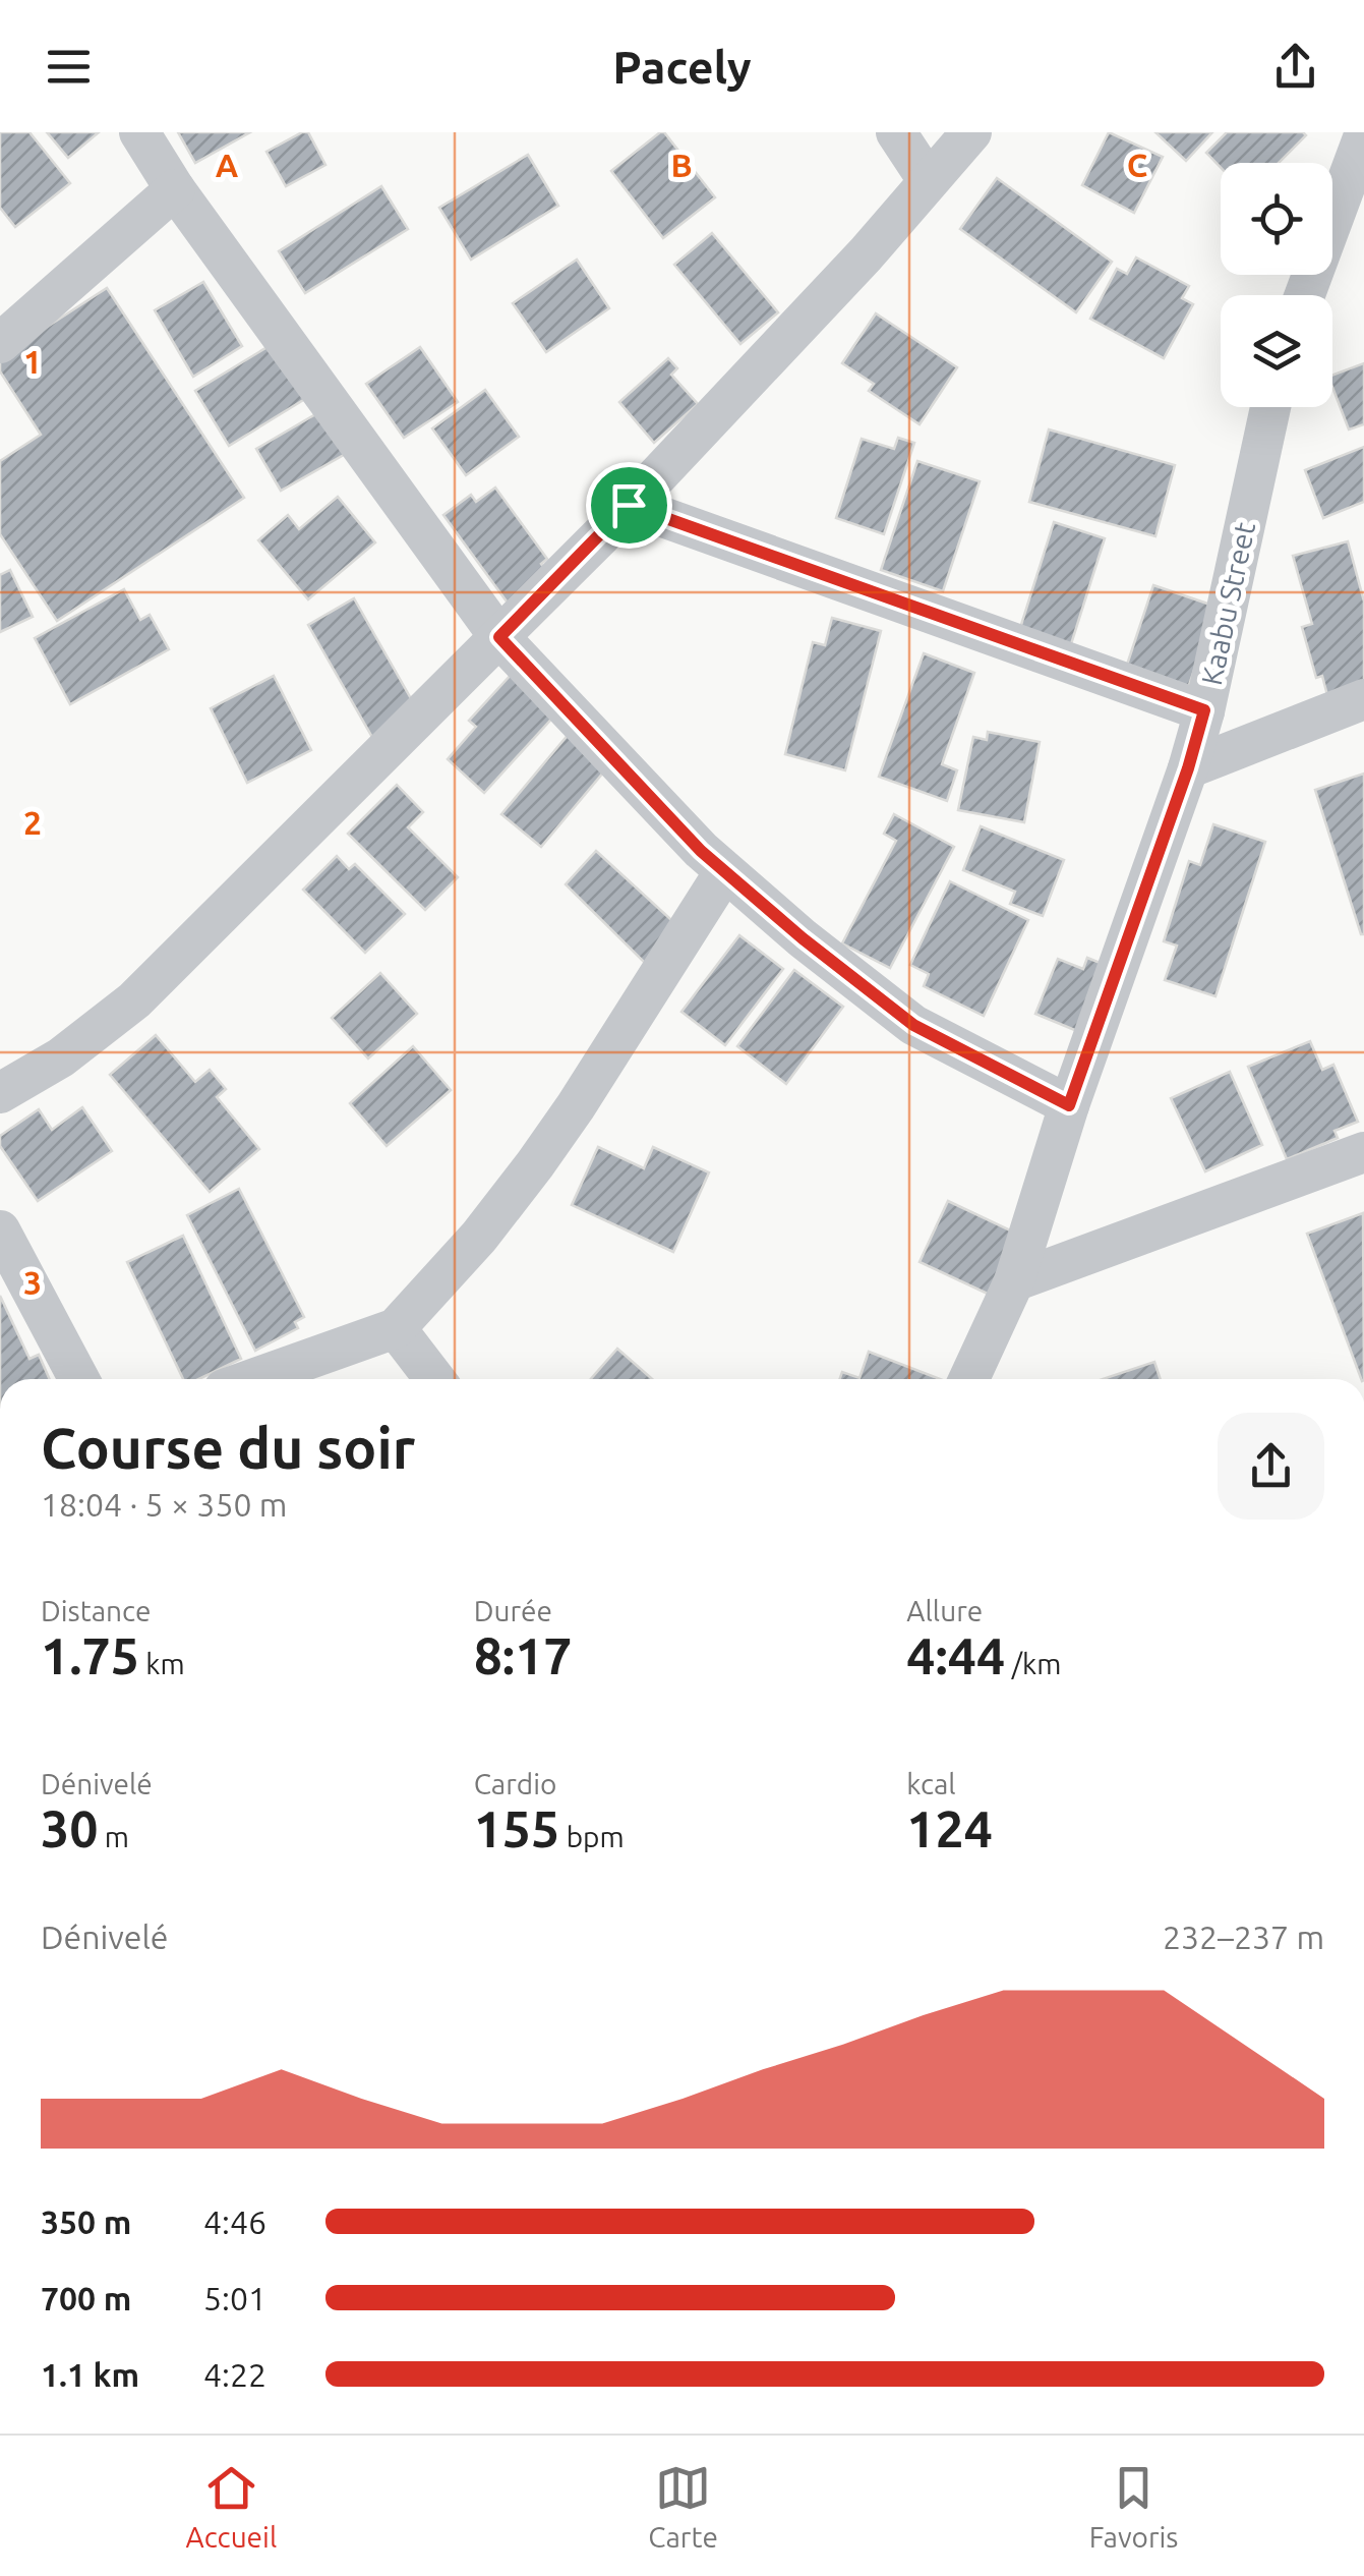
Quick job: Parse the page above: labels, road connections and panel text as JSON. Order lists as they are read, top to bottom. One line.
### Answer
{"streets":{"street":["Kaabu Street"]},"page":{"header":"Pacely","heading":["Course du soir","18:04 · 5 × 350 m"],"stats":[["Distance","1.75 km"],["Durée","8:17"],["Allure","4:44 /km"],["Dénivelé","30 m"],["Cardio","155 bpm"],["kcal","124"]],"chart":["Dénivelé","232–237 m"],"list":[{"name":"350 m","note":"4:46"},{"name":"700 m","note":"5:01"},{"name":"1.1 km","note":"4:22"}],"tabs":["Accueil","Carte","Favoris"]},"grid":{"columns":["A","B","C"],"rows":["1","2","3"]}}
